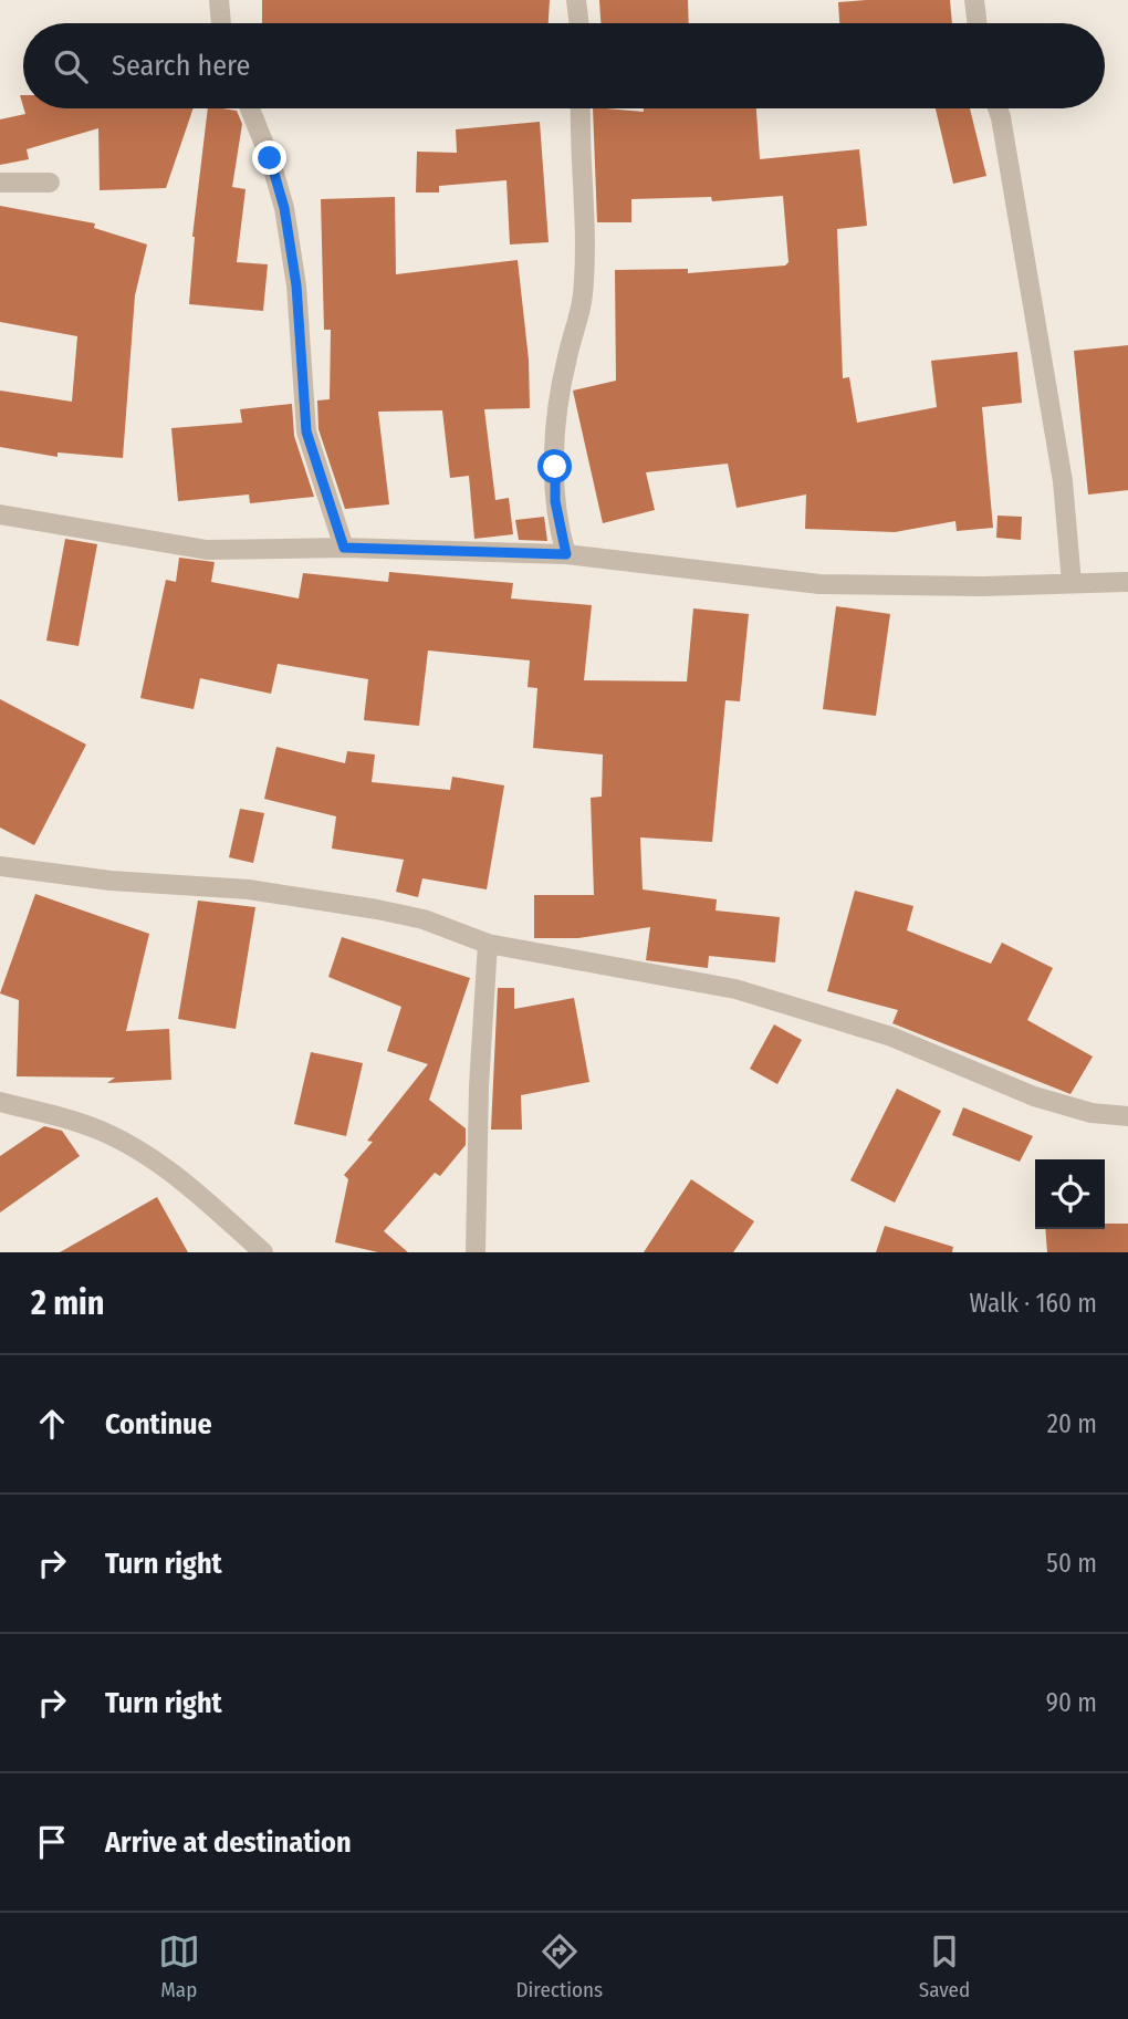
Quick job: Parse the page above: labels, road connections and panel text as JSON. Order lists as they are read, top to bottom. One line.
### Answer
{"page":{"search":"Search here","heading":["2 min","Walk · 160 m"],"list":[["Continue","20 m"],["Turn right","50 m"],["Turn right","90 m"],"Arrive at destination"],"nav":["Map","Directions","Saved"]}}
